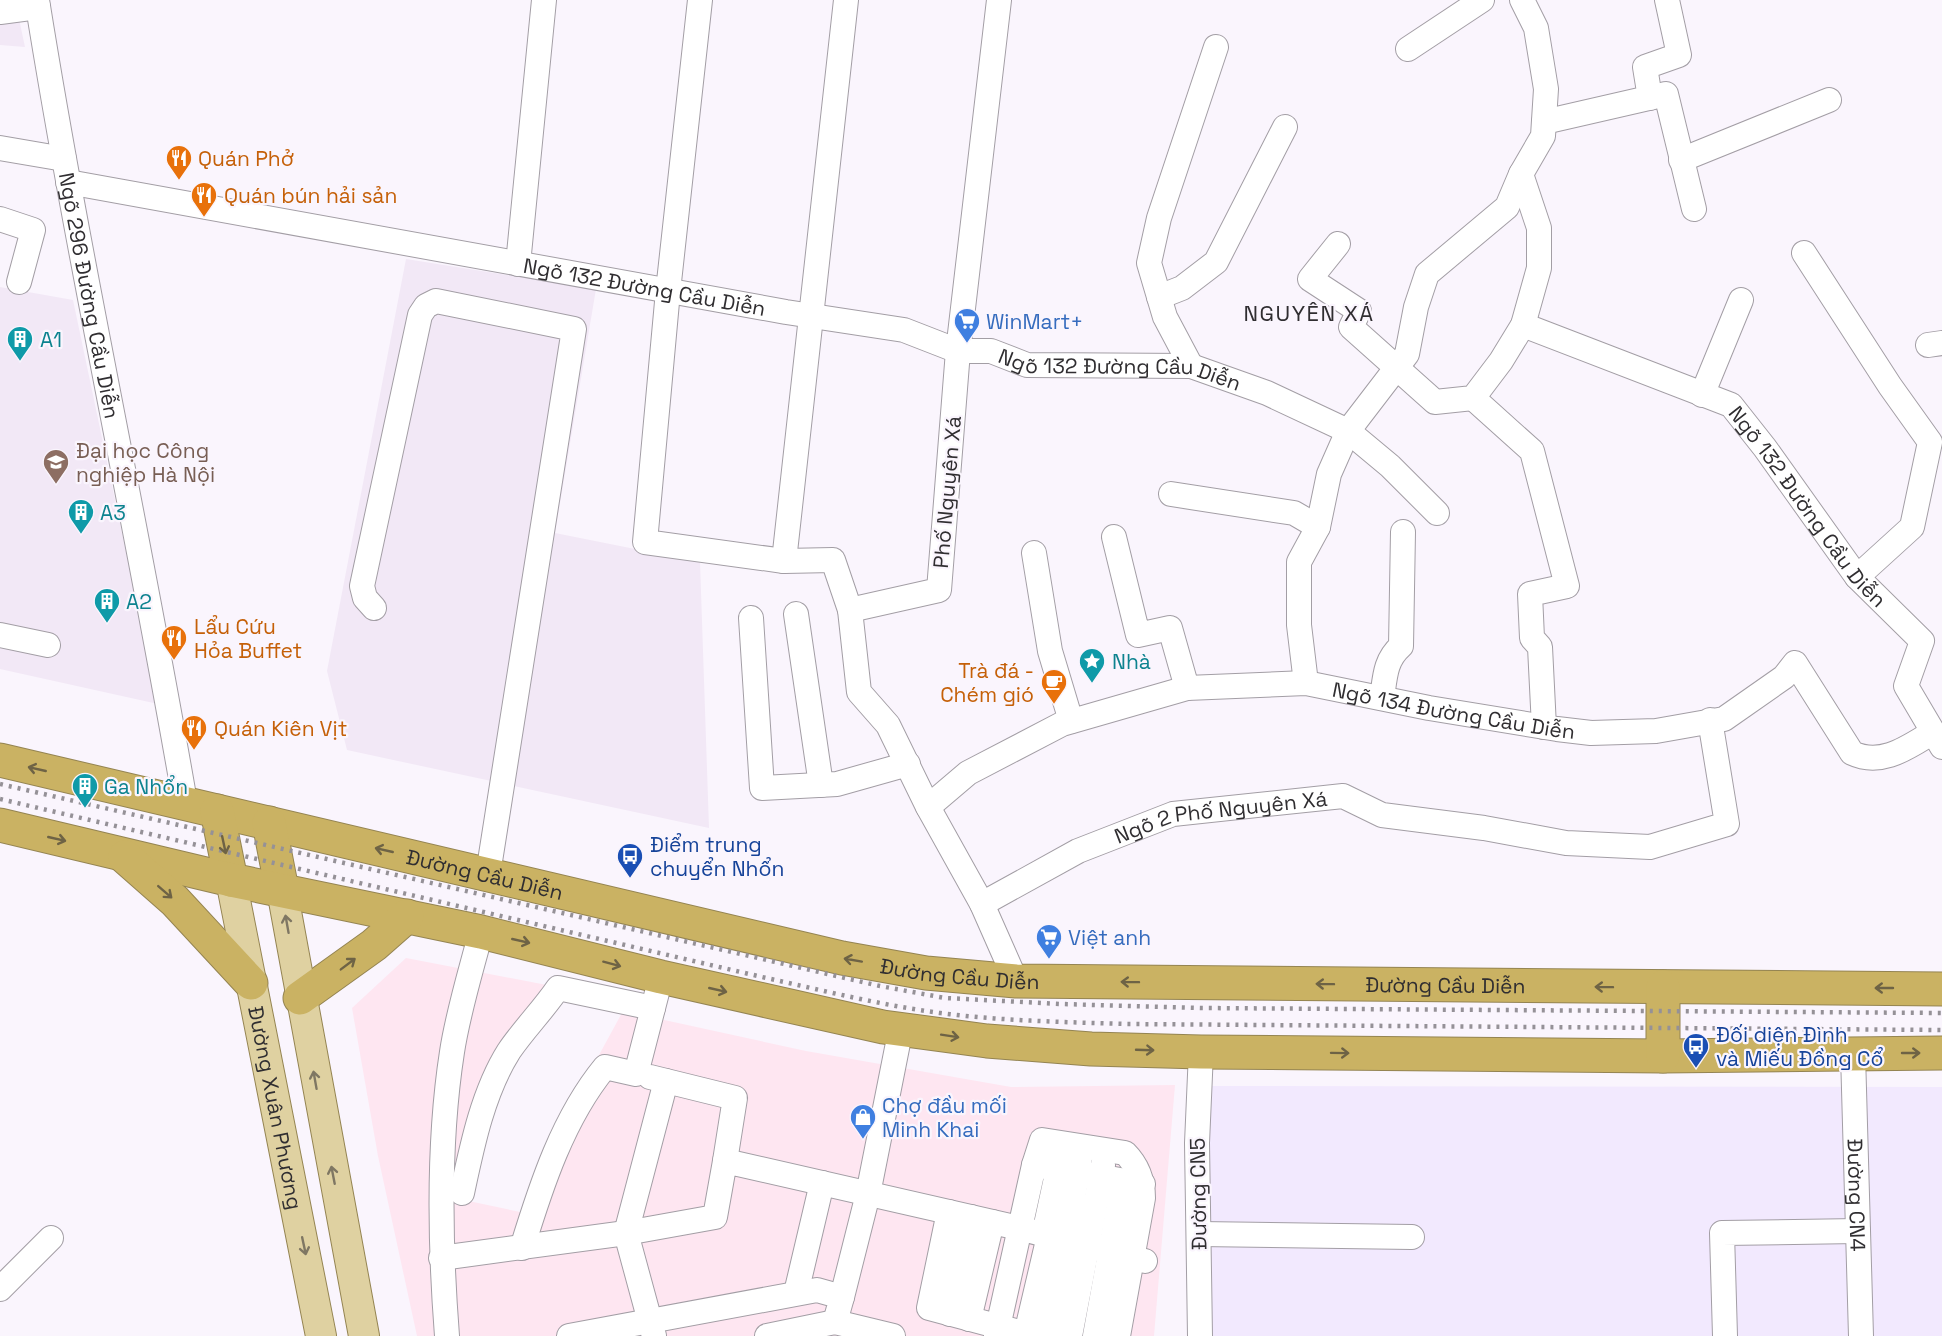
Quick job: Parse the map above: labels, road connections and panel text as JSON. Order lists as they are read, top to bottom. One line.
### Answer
{"streets":{"highway":["Đường Cầu Diễn"],"main road":["Đường Xuân Phương"],"street":["Ngõ 132 Đường Cầu Diễn","Ngõ 296 Đường Cầu Diễn","Phố Nguyên Xá","Ngõ 134 Đường Cầu Diễn","Ngõ 2 Phố Nguyên Xá","Đường CN5","Đường CN4"]},"crossings":[["Ngõ 132 Đường Cầu Diễn","Ngõ 296 Đường Cầu Diễn"],["Ngõ 132 Đường Cầu Diễn","Phố Nguyên Xá"],["Ngõ 132 Đường Cầu Diễn","Ngõ 134 Đường Cầu Diễn"],["Ngõ 296 Đường Cầu Diễn","Đường Cầu Diễn"],["Ngõ 134 Đường Cầu Diễn","Ngõ 2 Phố Nguyên Xá"]],"districts":["NGUYÊN XÁ"],"places":{"restaurant":["Quán Phở","Quán bún hải sản","Lẩu Cứu Hỏa Buffet","Quán Kiên Vịt"],"supermarket":["WinMart+","Việt anh"],"building":["A1","A3","A2","Ga Nhổn"],"school or university":["Đại học Công nghiệp Hà Nội"],"place":["Nhà"],"cafe":["Trà đá - Chém gió"],"bus stop":["Điểm trung chuyển Nhổn","Đối diện Đình và Miếu Đồng Cổ"],"shop":["Chợ đầu mối Minh Khai"]}}
